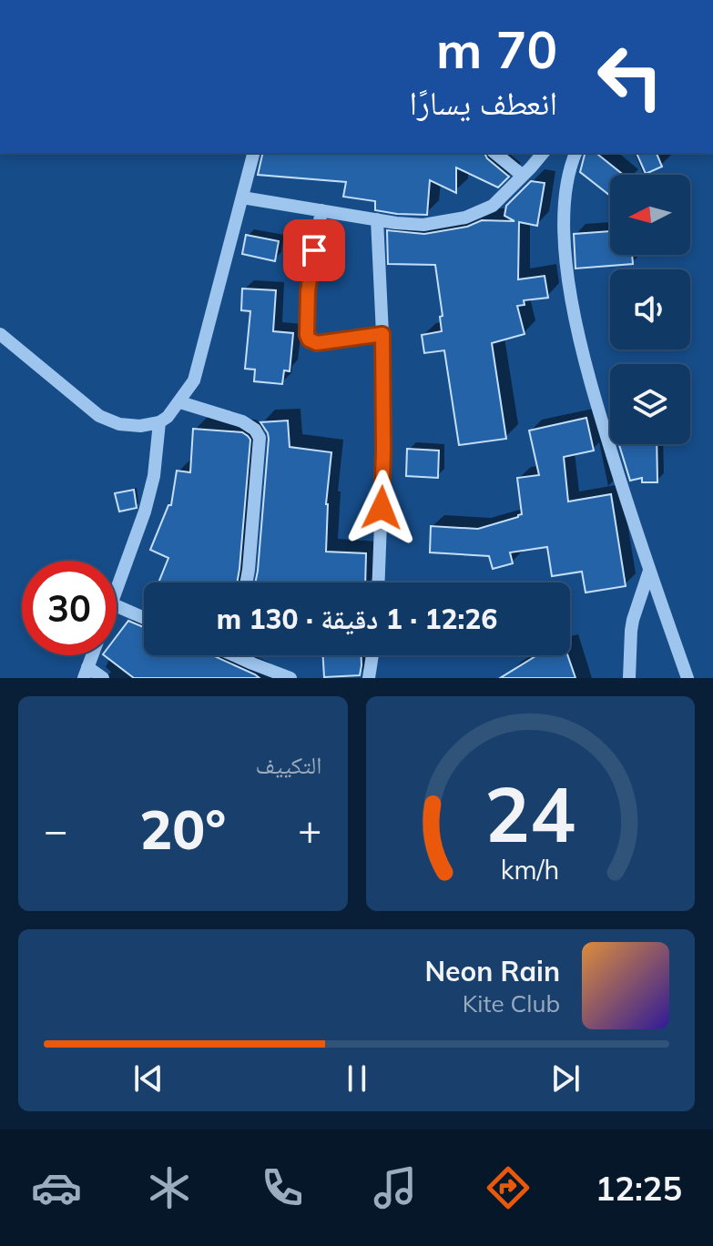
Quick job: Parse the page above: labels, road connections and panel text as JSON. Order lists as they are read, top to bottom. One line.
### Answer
{"north":"left","page":{"turn":["70 m","انعطف يسارًا"],"limit":"30","trip":"12:26 · 1 دقيقة · 130 m","tile":"التكييف","heat":["−","20°","+"],"song":["Neon Rain","Kite Club"],"tabs":"12:25","gauge":["24","km/h"]}}
